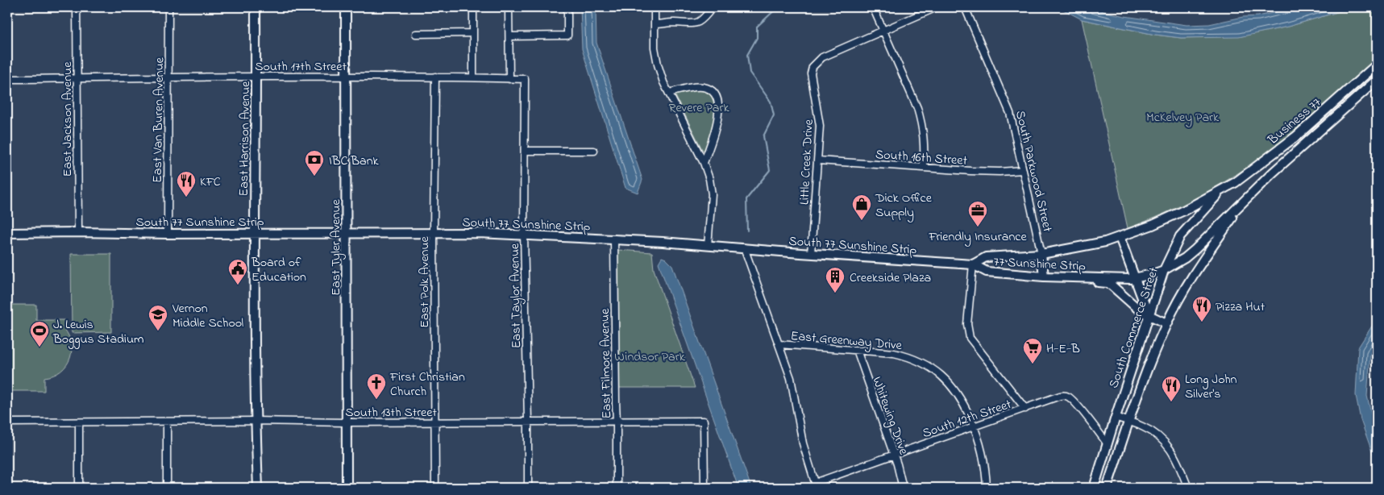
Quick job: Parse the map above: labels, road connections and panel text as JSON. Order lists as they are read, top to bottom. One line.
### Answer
{"streets":{"main road":["Business 77","East Harrison Avenue","South Parkwood Street","South 77 Sunshine Strip","East Tyler Avenue","77 Sunshine Strip","South Commerce Street"],"street":["South 17th Street","East Jackson Avenue","East Van Buren Avenue","South 16th Street","Little Creek Drive","East Polk Avenue","East Taylor Avenue","East Greenway Drive","East Filmore Avenue","South 13th Street","Whitewing Drive","South 12th Street"]},"crossings":[["South 17th Street","East Jackson Avenue"],["South 17th Street","East Van Buren Avenue"],["South 17th Street","East Harrison Avenue"],["South 17th Street","East Tyler Avenue"],["South 17th Street","East Polk Avenue"],["South 17th Street","East Taylor Avenue"],["East Jackson Avenue","South 77 Sunshine Strip"],["East Van Buren Avenue","South 77 Sunshine Strip"],["Business 77","77 Sunshine Strip"],["Business 77","South Commerce Street"],["East Harrison Avenue","South 77 Sunshine Strip"],["East Harrison Avenue","South 13th Street"],["South 16th Street","Little Creek Drive"],["South 16th Street","South Parkwood Street"],["Little Creek Drive","South 77 Sunshine Strip"],["South Parkwood Street","77 Sunshine Strip"],["South 77 Sunshine Strip","East Tyler Avenue"],["South 77 Sunshine Strip","77 Sunshine Strip"],["South 77 Sunshine Strip","East Polk Avenue"],["South 77 Sunshine Strip","East Taylor Avenue"],["South 77 Sunshine Strip","East Filmore Avenue"],["East Tyler Avenue","South 13th Street"],["77 Sunshine Strip","South Commerce Street"],["East Polk Avenue","South 13th Street"],["East Taylor Avenue","South 13th Street"],["South Commerce Street","South 12th Street"],["East Greenway Drive","Whitewing Drive"],["East Greenway Drive","South 12th Street"],["East Filmore Avenue","South 13th Street"],["Whitewing Drive","South 12th Street"]],"parks":["Revere Park","McKelvey Park","Windsor Park"],"places":{"bank":["IBC Bank"],"restaurant":["KFC","Pizza Hut","Long John Silver's"],"shop":["Dick Office Supply"],"office":["Friendly Insurance"],"public building":["Board of Education"],"building":["Creekside Plaza"],"school or university":["Vernon Middle School"],"sports":["J. Lewis Boggus Stadium"],"supermarket":["H-E-B"],"church":["First Christian Church"]}}
